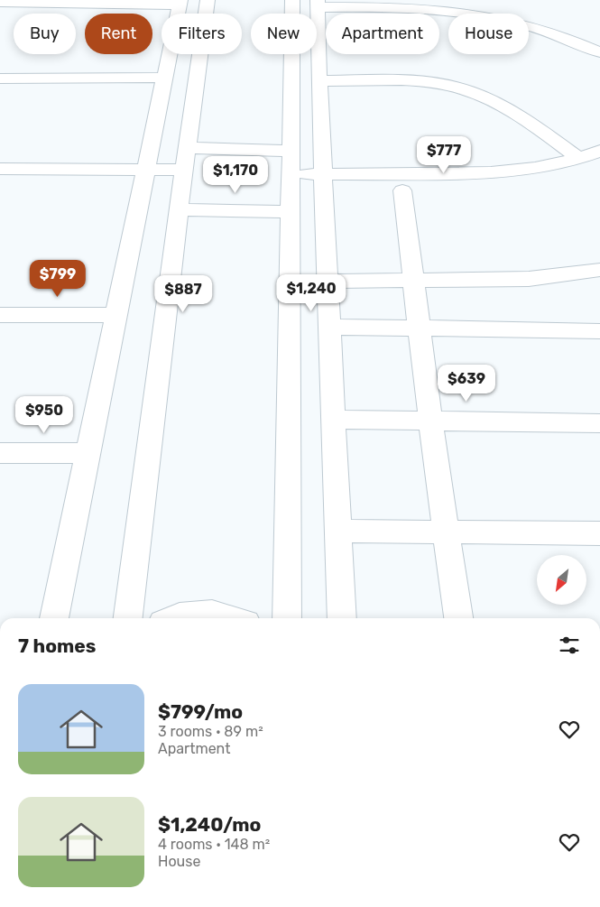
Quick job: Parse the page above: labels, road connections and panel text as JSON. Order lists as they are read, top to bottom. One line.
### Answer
{"north":"bottom left","page":{"chip":["Buy","Rent","Filters","New","Apartment","House"],"price":["$777","$1,170","$799","$1,240","$887","$639","$950"],"heading":"7 homes","list":[{"name":"$799/mo","note":"3 rooms · 89 m² · Apartment"},{"name":"$1,240/mo","note":"4 rooms · 148 m² · House"}]}}
